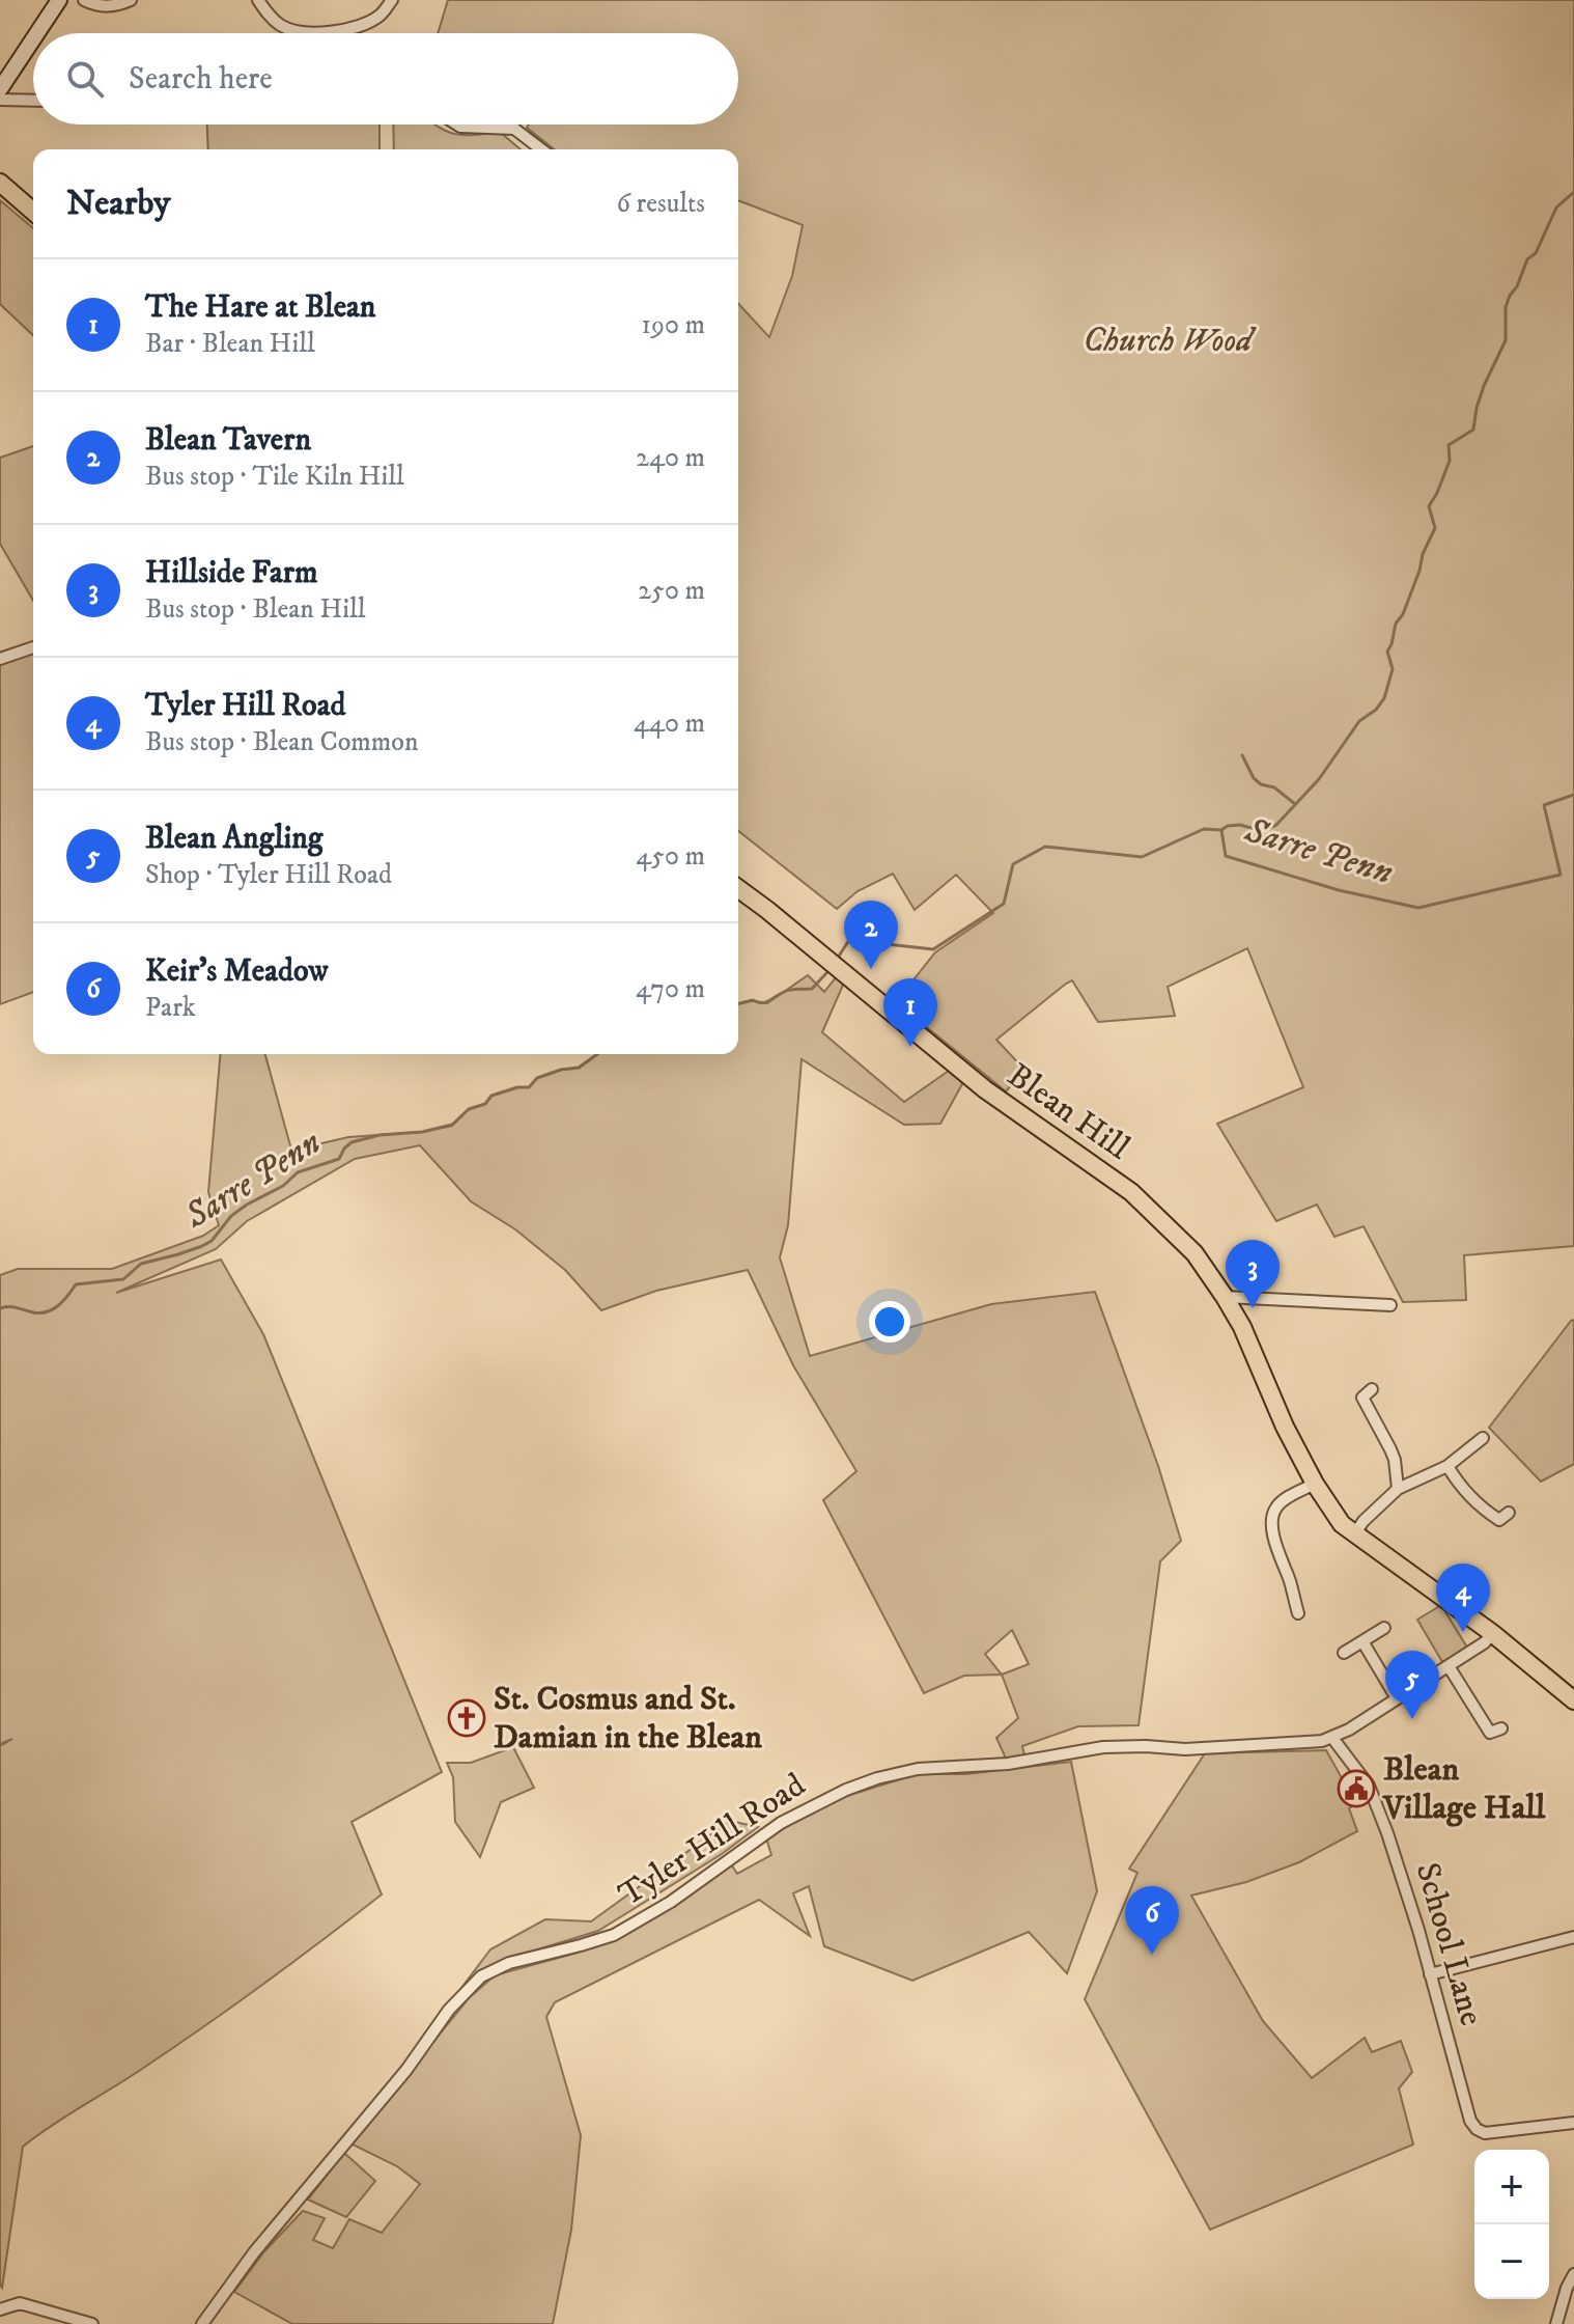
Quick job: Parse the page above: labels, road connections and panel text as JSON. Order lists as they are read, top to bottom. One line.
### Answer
{"streets":{"main road":["Blean Hill"],"street":["Tyler Hill Road","School Lane"]},"crossings":[["Blean Hill","Tyler Hill Road"],["Tyler Hill Road","School Lane"]],"water":["Sarre Penn"],"parks":["Church Wood"],"places":{"church":["St. Cosmus and St. Damian in the Blean"],"public building":["Blean Village Hall"]},"page":{"search":"Search here","heading":["Nearby","6 results"],"list":[{"mark":"1","name":"The Hare at Blean","note":"Bar · Blean Hill","value":"190 m"},{"mark":"2","name":"Blean Tavern","note":"Bus stop · Tile Kiln Hill","value":"240 m"},{"mark":"3","name":"Hillside Farm","note":"Bus stop · Blean Hill","value":"250 m"},{"mark":"4","name":"Tyler Hill Road","note":"Bus stop · Blean Common","value":"440 m"},{"mark":"5","name":"Blean Angling","note":"Shop · Tyler Hill Road","value":"450 m"},{"mark":"6","name":"Keir's Meadow","note":"Park","value":"470 m"}],"pins":["2","1","3","4","5","6"],"map_buttons":["+","−"]}}
